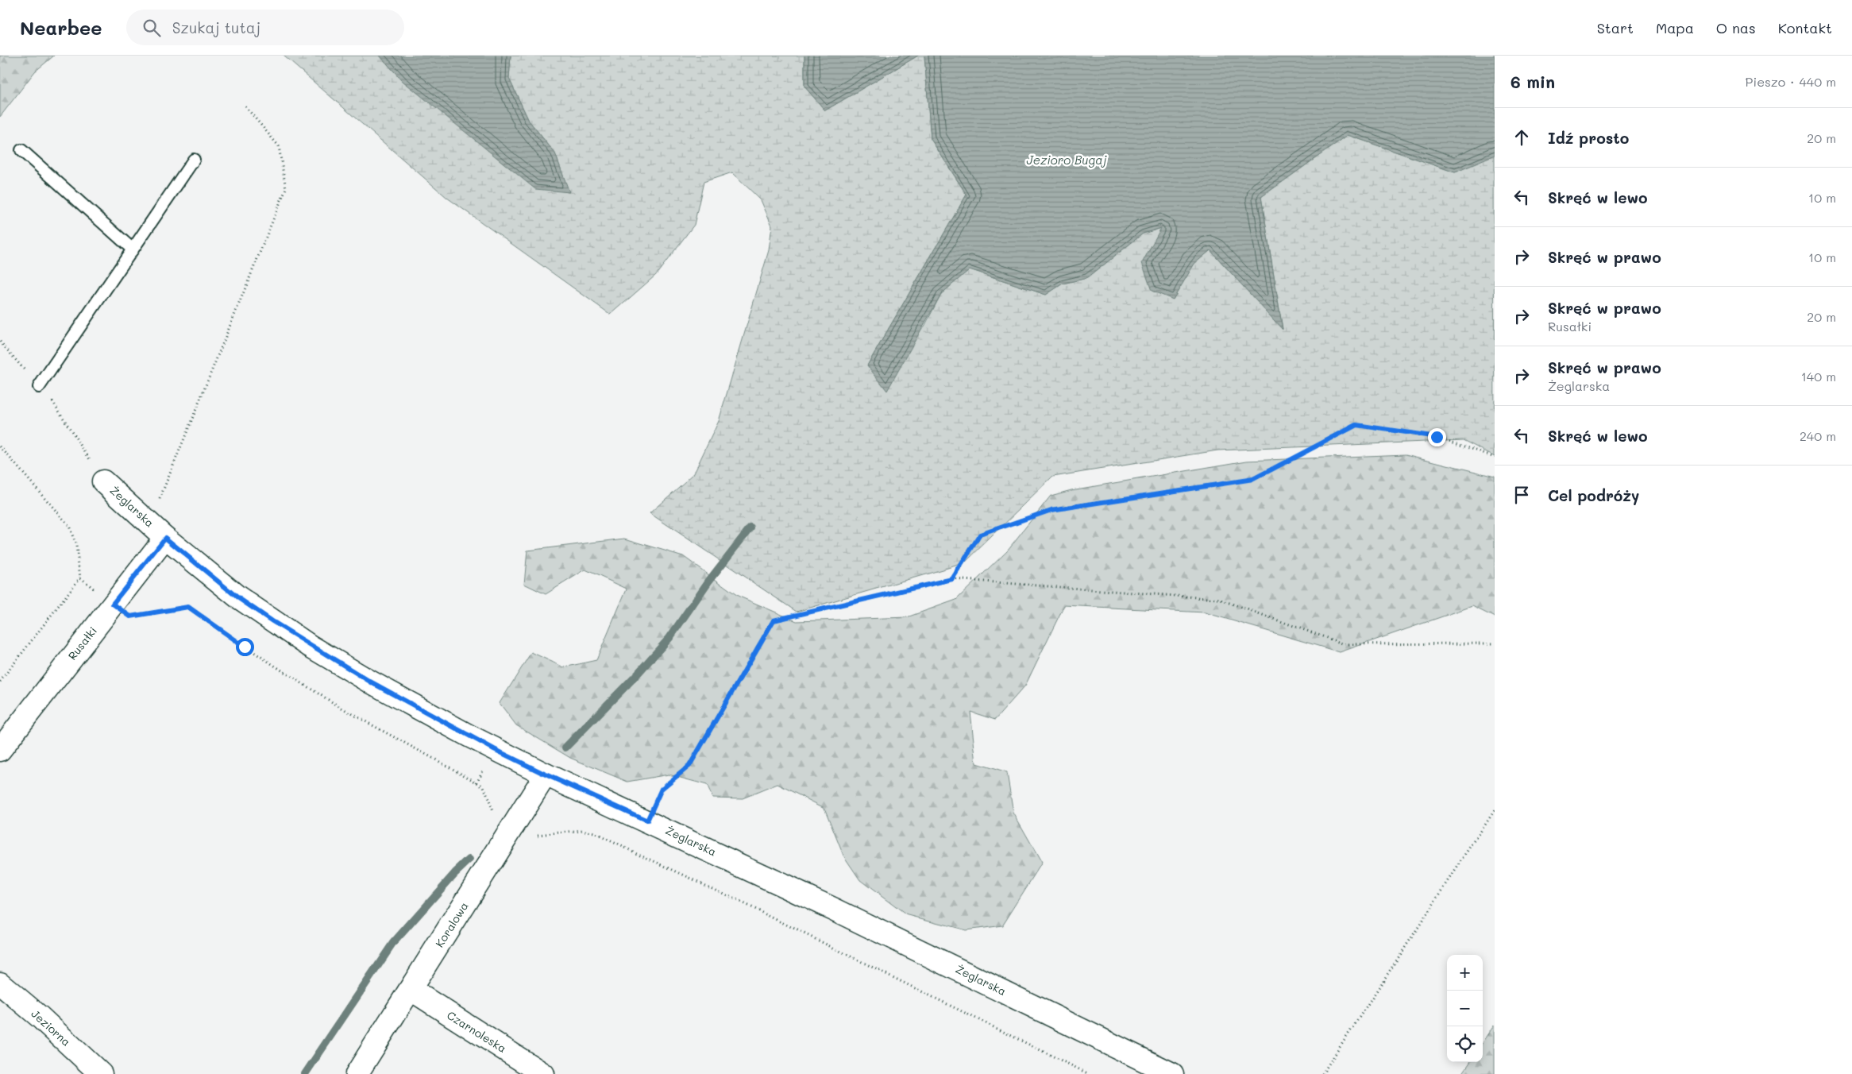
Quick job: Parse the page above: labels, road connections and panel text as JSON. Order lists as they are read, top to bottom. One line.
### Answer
{"streets":{"street":["Żeglarska","Rusałki","Koralowa","Jeziorna","Czarnoleska"]},"crossings":[["Żeglarska","Rusałki"],["Żeglarska","Koralowa"],["Koralowa","Czarnoleska"]],"water":["Jezioro Bugaj"],"page":{"header":"Nearbee","search":"Szukaj tutaj","nav":["Start","Mapa","O nas","Kontakt"],"heading":["6 min","Pieszo · 440 m"],"list":[["Idź prosto","20 m"],["Skręć w lewo","10 m"],["Skręć w prawo","10 m"],["Skręć w prawo","Rusałki","20 m"],["Skręć w prawo","Żeglarska","140 m"],["Skręć w lewo","240 m"],"Cel podróży"],"map_buttons":["+","−"]}}
